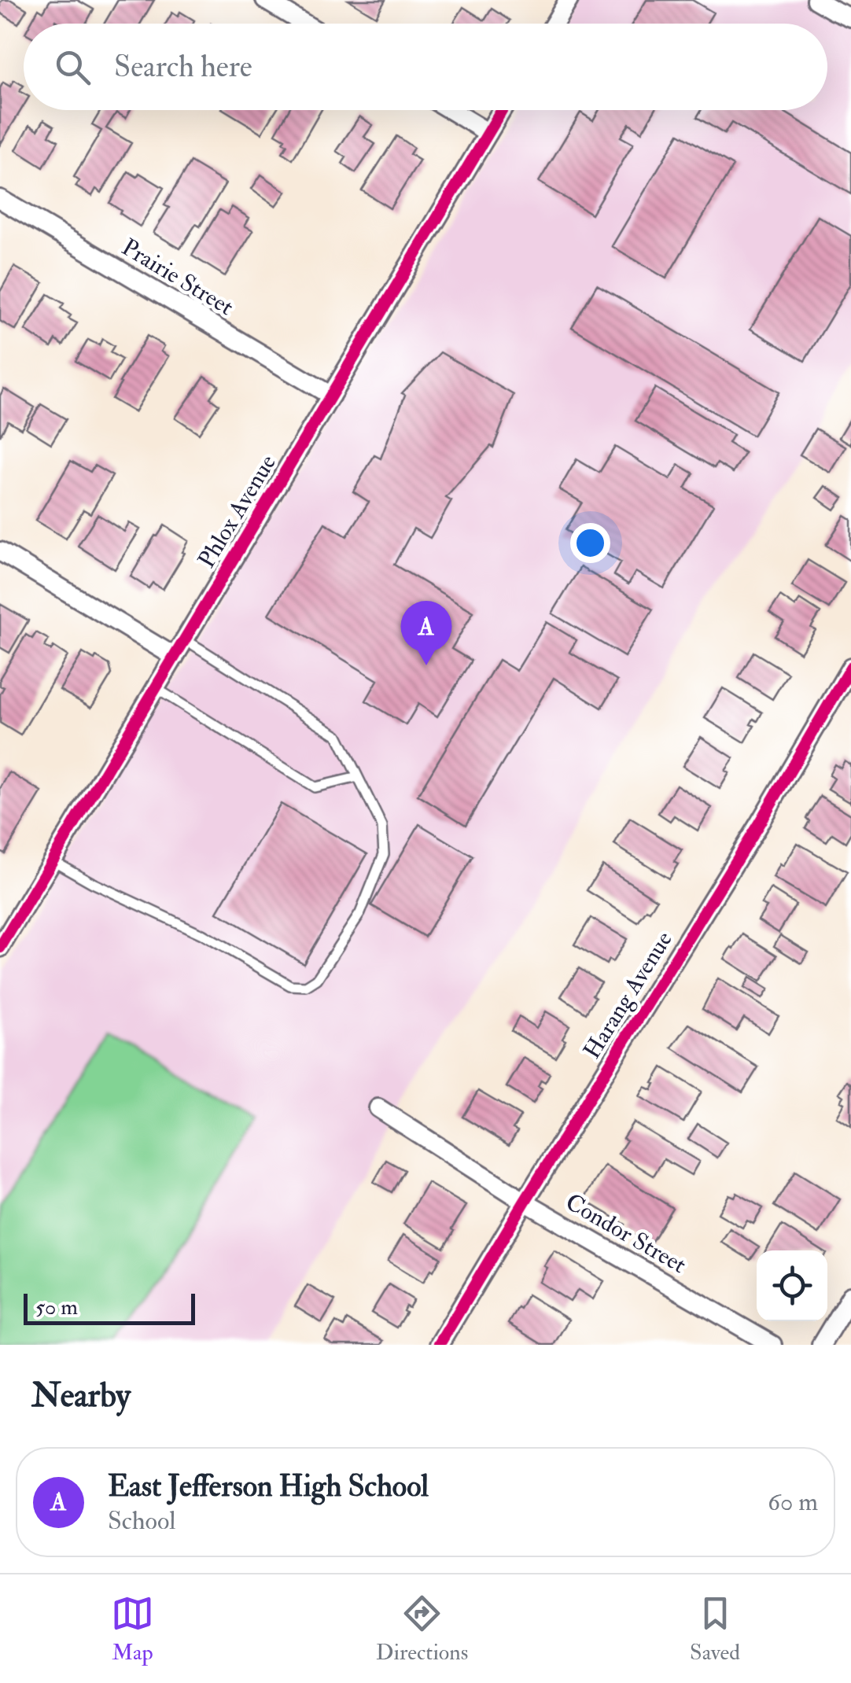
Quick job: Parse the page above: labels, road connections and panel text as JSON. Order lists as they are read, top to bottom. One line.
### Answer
{"streets":{"street":["Prairie Street","Phlox Avenue","Harang Avenue","Condor Street"]},"crossings":[["Prairie Street","Phlox Avenue"],["Harang Avenue","Condor Street"]],"scale_bar":"50 m","page":{"search":"Search here","pins":"A","scale":"50 m","heading":"Nearby","list":[{"mark":"A","name":"East Jefferson High School","note":"School","value":"60 m"}],"nav":["Map","Directions","Saved"]}}
